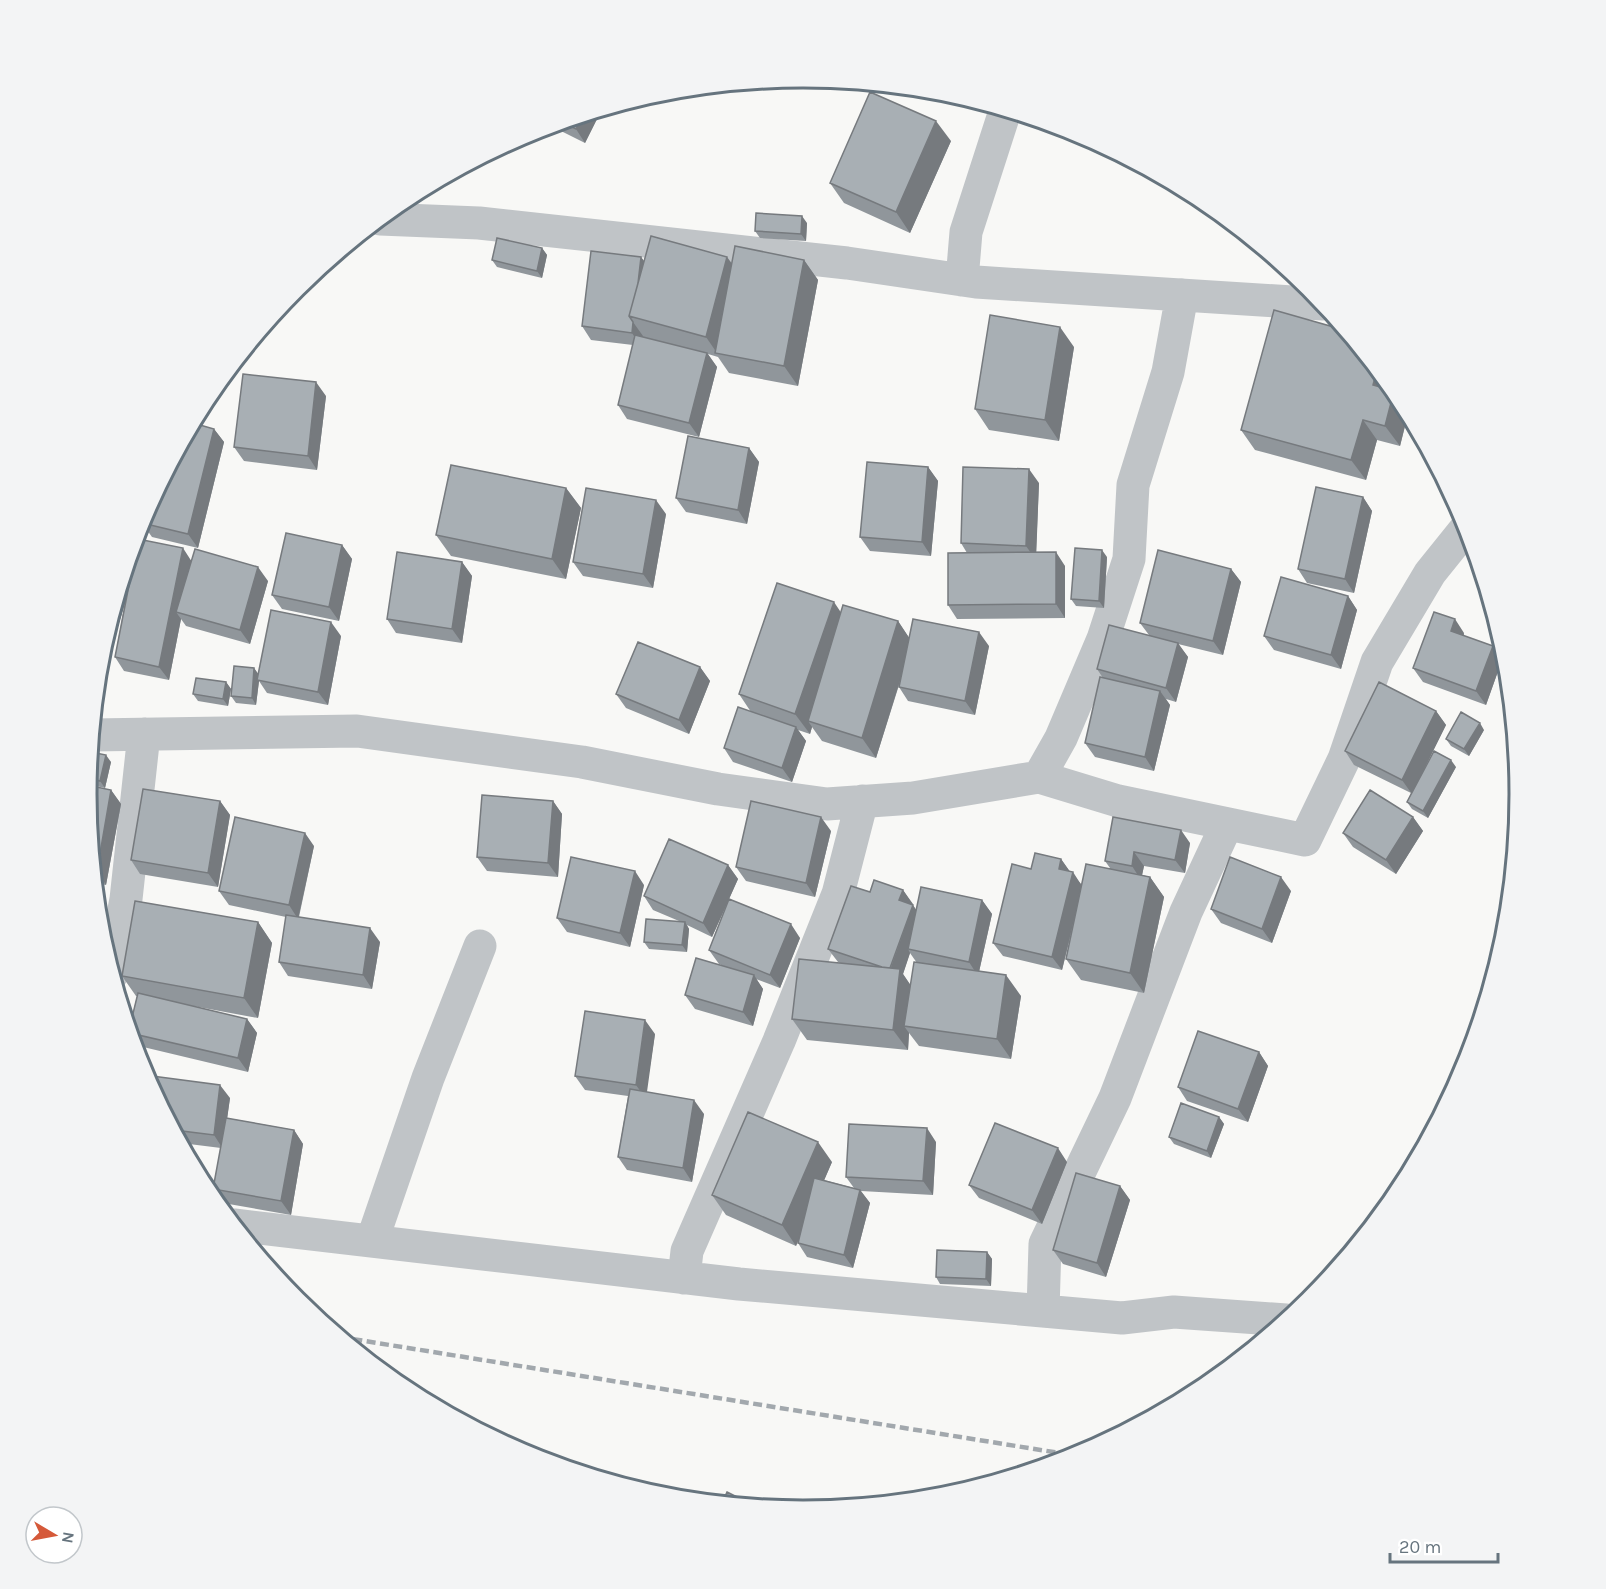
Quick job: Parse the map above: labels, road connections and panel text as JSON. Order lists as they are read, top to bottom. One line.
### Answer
{"scale_bar":"20 m","north":"right"}
